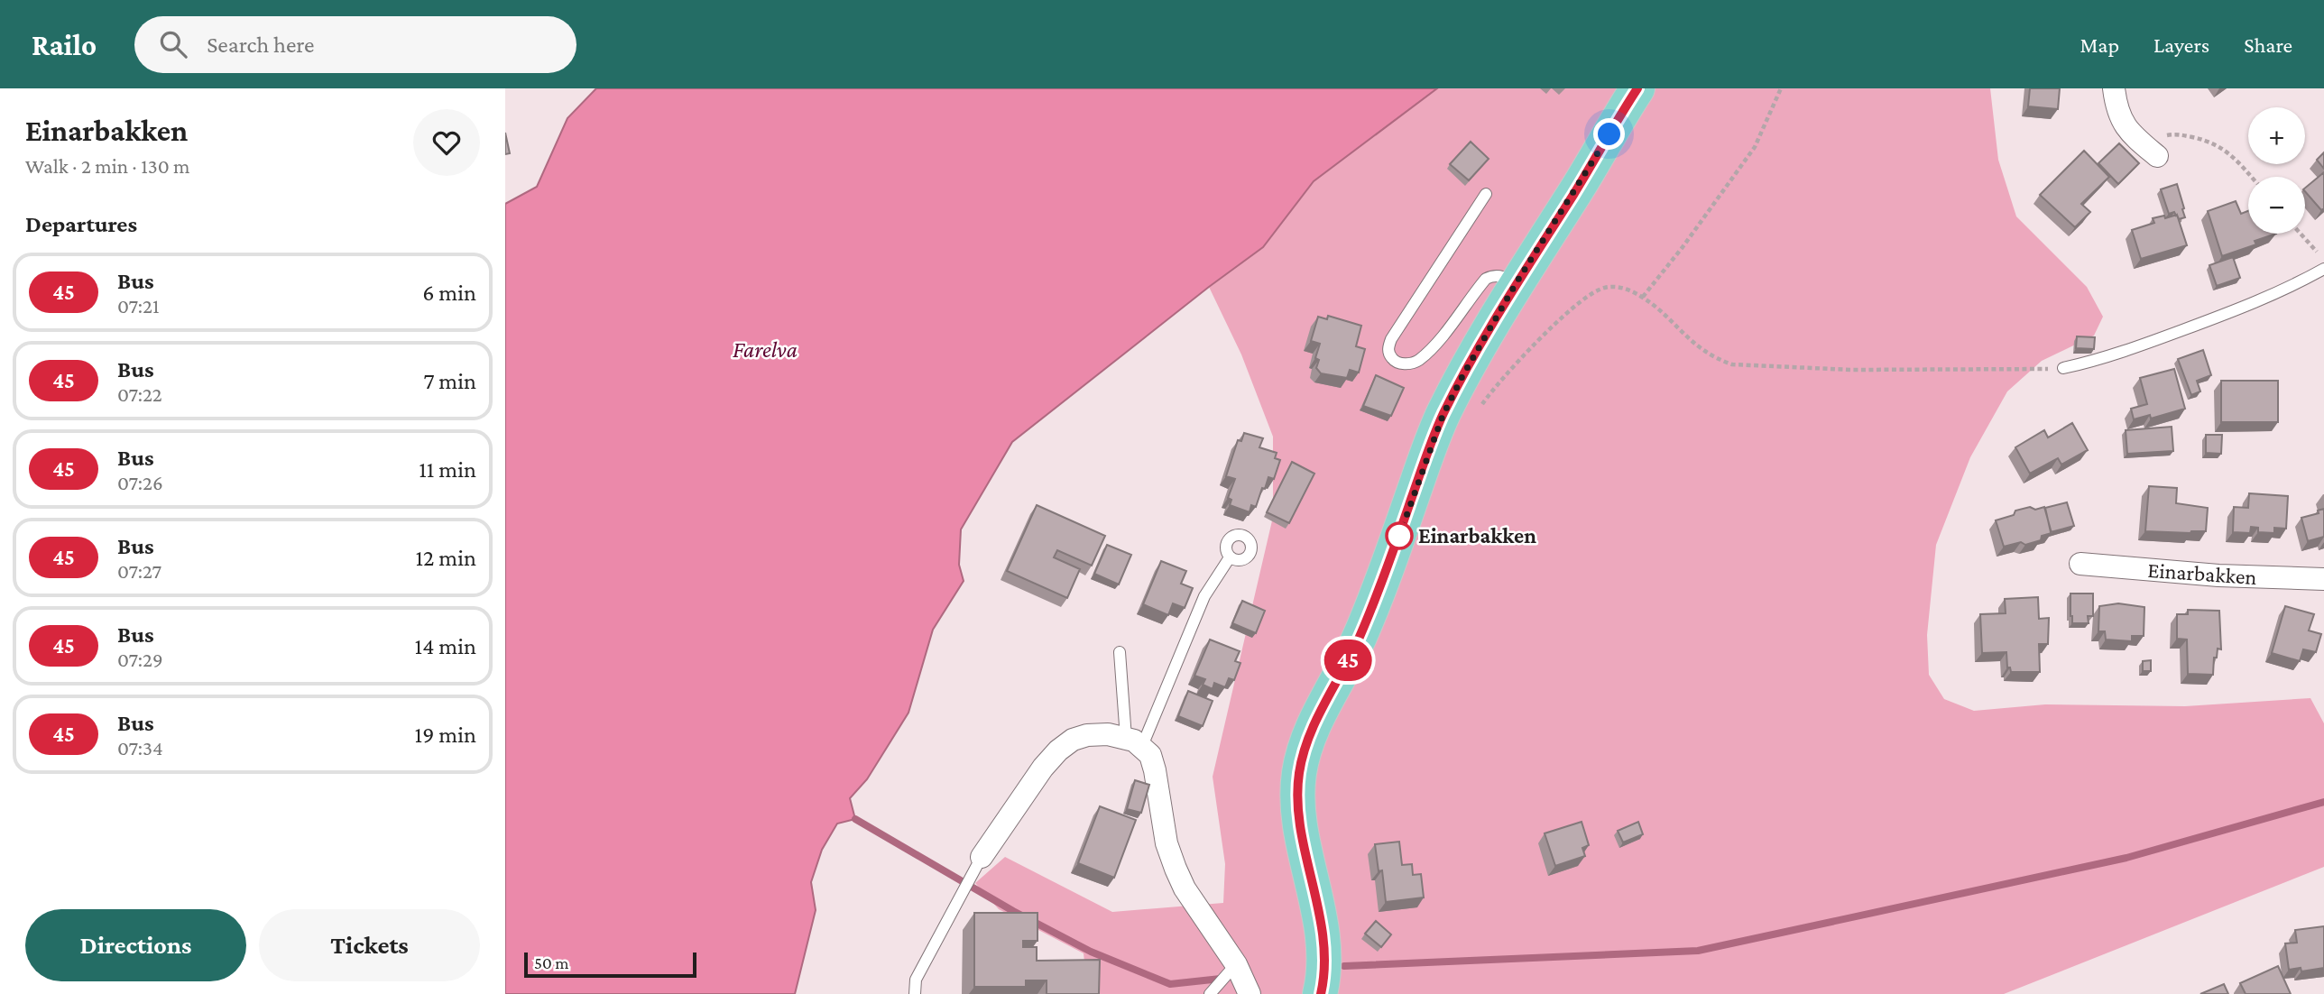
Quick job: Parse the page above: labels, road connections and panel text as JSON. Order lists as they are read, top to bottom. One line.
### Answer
{"streets":{"street":["Einarbakken"]},"water":["Farelva"],"places":["Einarbakken"],"lines":["bus line 45"],"scale_bar":"50 m","page":{"header":"Railo","search":"Search here","nav":["Map","Layers","Share"],"heading":[["Einarbakken","Walk · 2 min · 130 m"],"Departures"],"on_map":"45","map_buttons":["+","−"],"list":[{"mark":"45","name":"Bus","note":"07:21","value":"6 min"},{"mark":"45","name":"Bus","note":"07:22","value":"7 min"},{"mark":"45","name":"Bus","note":"07:26","value":"11 min"},{"mark":"45","name":"Bus","note":"07:27","value":"12 min"},{"mark":"45","name":"Bus","note":"07:29","value":"14 min"},{"mark":"45","name":"Bus","note":"07:34","value":"19 min"}],"buttons":["Directions","Tickets"],"scale":"50 m"}}
